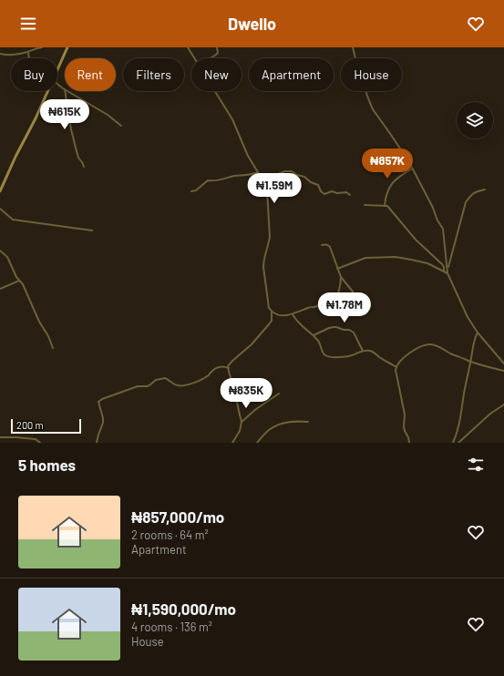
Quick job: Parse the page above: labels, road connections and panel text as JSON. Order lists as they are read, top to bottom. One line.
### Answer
{"scale_bar":"200 m","page":{"header":"Dwello","chip":["Buy","Rent","Filters","New","Apartment","House"],"price":["₦615K","₦857K","₦1.59M","₦1.78M","₦835K"],"scale":"200 m","heading":"5 homes","list":[{"name":"₦857,000/mo","note":"2 rooms · 64 m² · Apartment"},{"name":"₦1,590,000/mo","note":"4 rooms · 136 m² · House"}]}}
